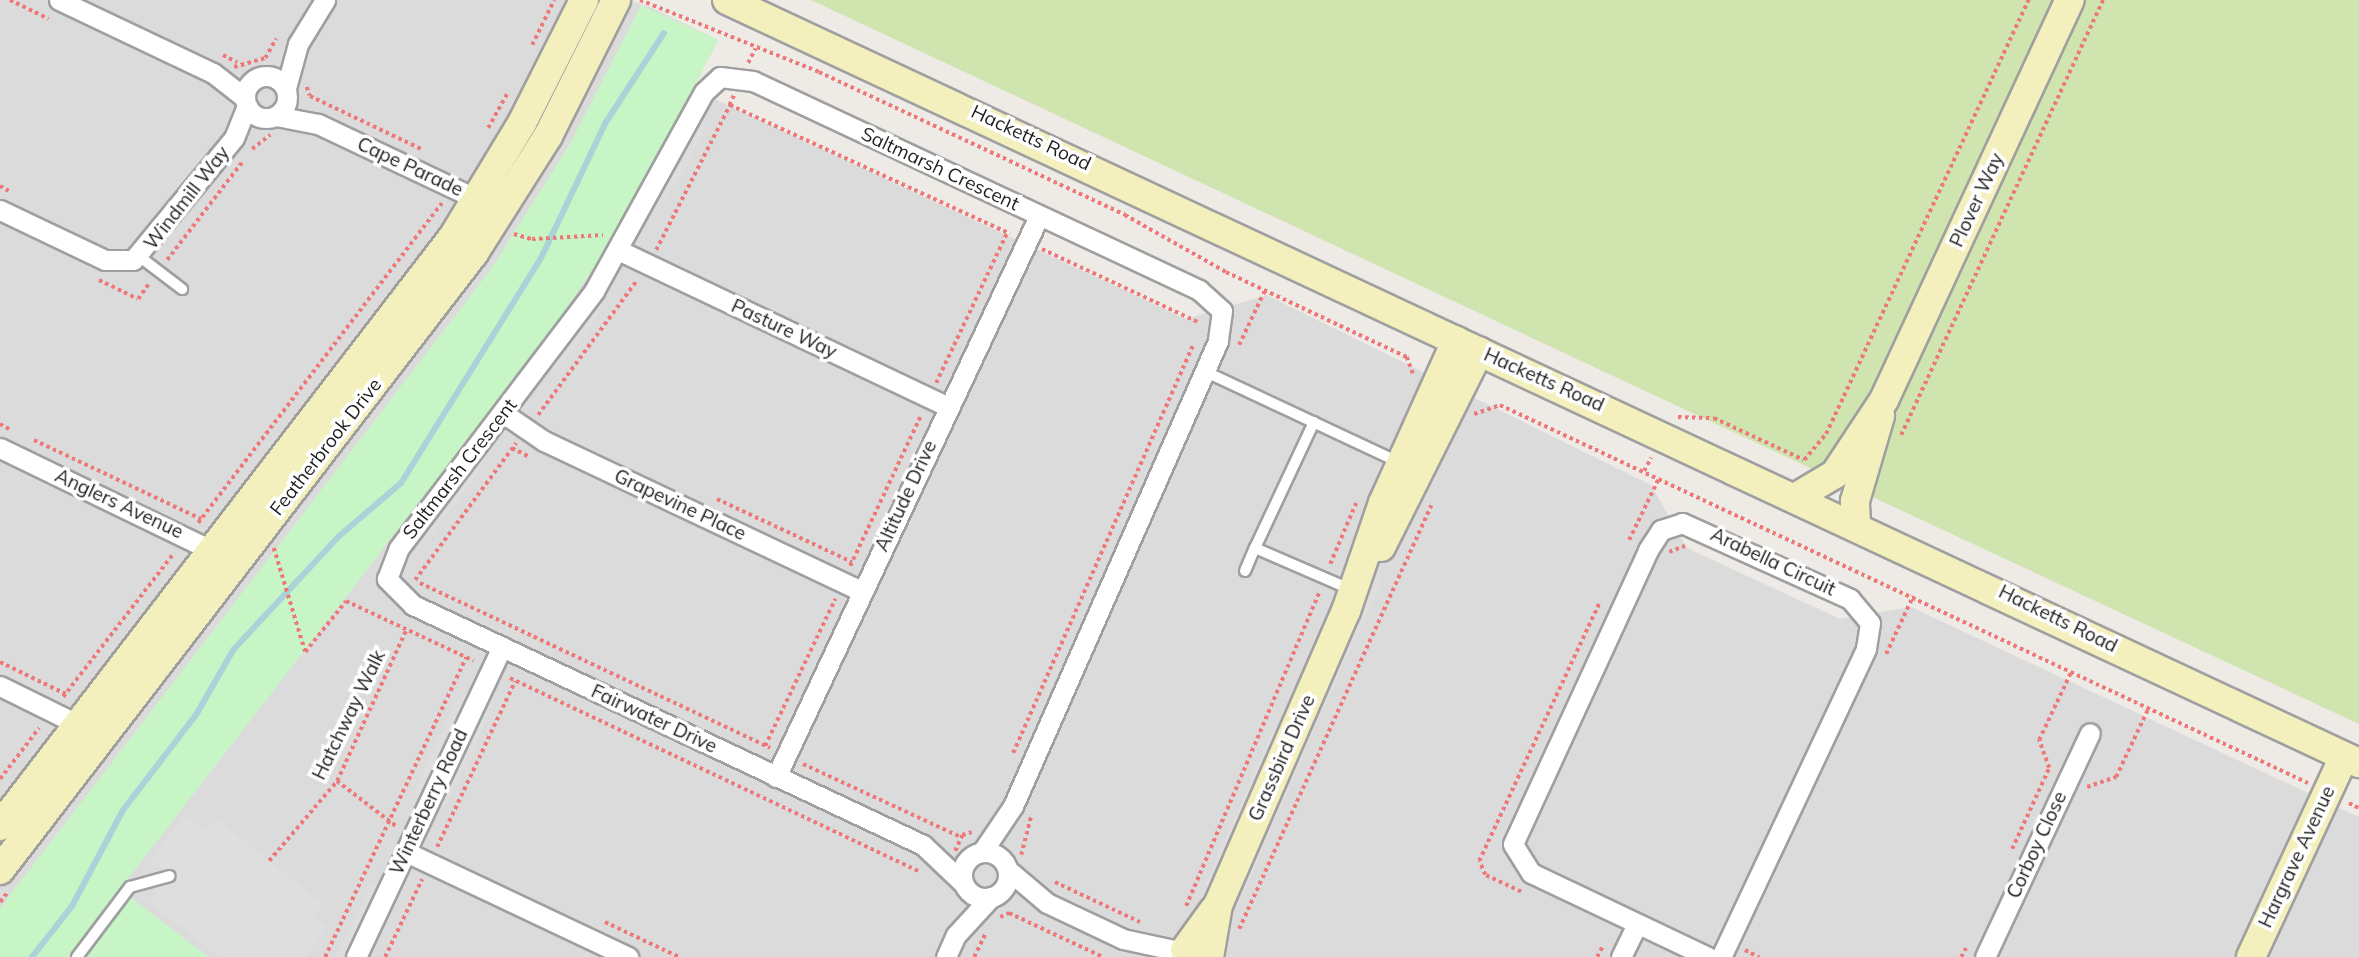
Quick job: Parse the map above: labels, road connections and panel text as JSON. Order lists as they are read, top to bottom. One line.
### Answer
{"streets":{"street":["Hacketts Road","Cape Parade","Saltmarsh Crescent","Windmill Way","Plover Way","Pasture Way","Featherbrook Drive","Altitude Drive","Anglers Avenue","Grapevine Place","Arabella Circuit","Fairwater Drive","Grassbird Drive","Winterberry Road","Corboy Close","Hargrave Avenue"],"path":["Hatchway Walk"]},"crossings":[["Hacketts Road","Plover Way"],["Hacketts Road","Grassbird Drive"],["Hacketts Road","Hargrave Avenue"],["Cape Parade","Windmill Way"],["Cape Parade","Featherbrook Drive"],["Saltmarsh Crescent","Pasture Way"],["Saltmarsh Crescent","Altitude Drive"],["Saltmarsh Crescent","Grapevine Place"],["Saltmarsh Crescent","Hatchway Walk"],["Saltmarsh Crescent","Fairwater Drive"],["Pasture Way","Altitude Drive"],["Featherbrook Drive","Anglers Avenue"],["Altitude Drive","Grapevine Place"],["Altitude Drive","Fairwater Drive"],["Hatchway Walk","Fairwater Drive"],["Fairwater Drive","Winterberry Road"]]}
